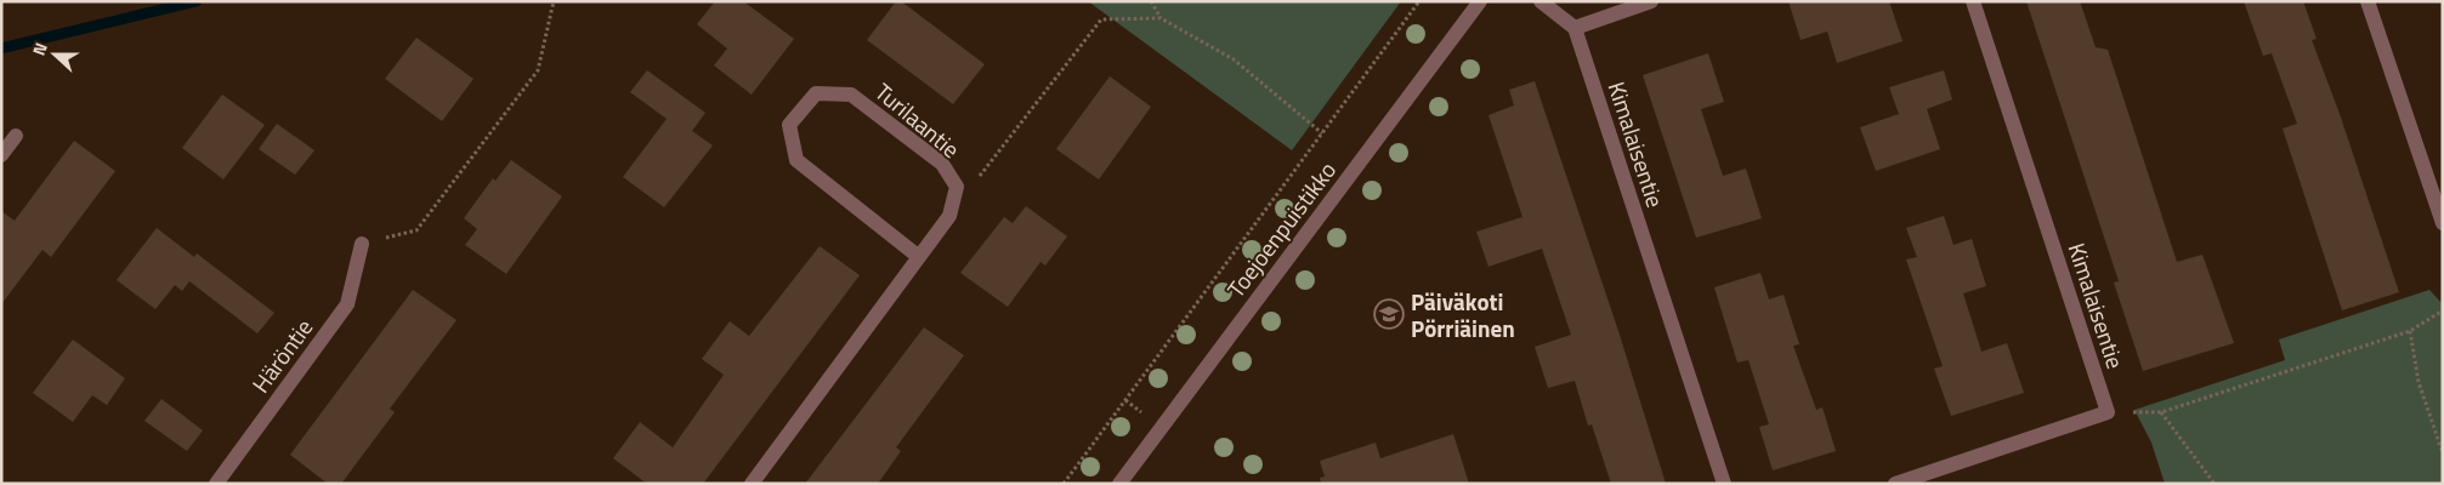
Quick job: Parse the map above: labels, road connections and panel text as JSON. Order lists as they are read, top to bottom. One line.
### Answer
{"streets":{"street":["Turilaantie","Kimalaisentie","Toejoenpuistikko","Häröntie"]},"places":{"school or university":["Päiväkoti Pörriäinen"]},"north":"left"}
